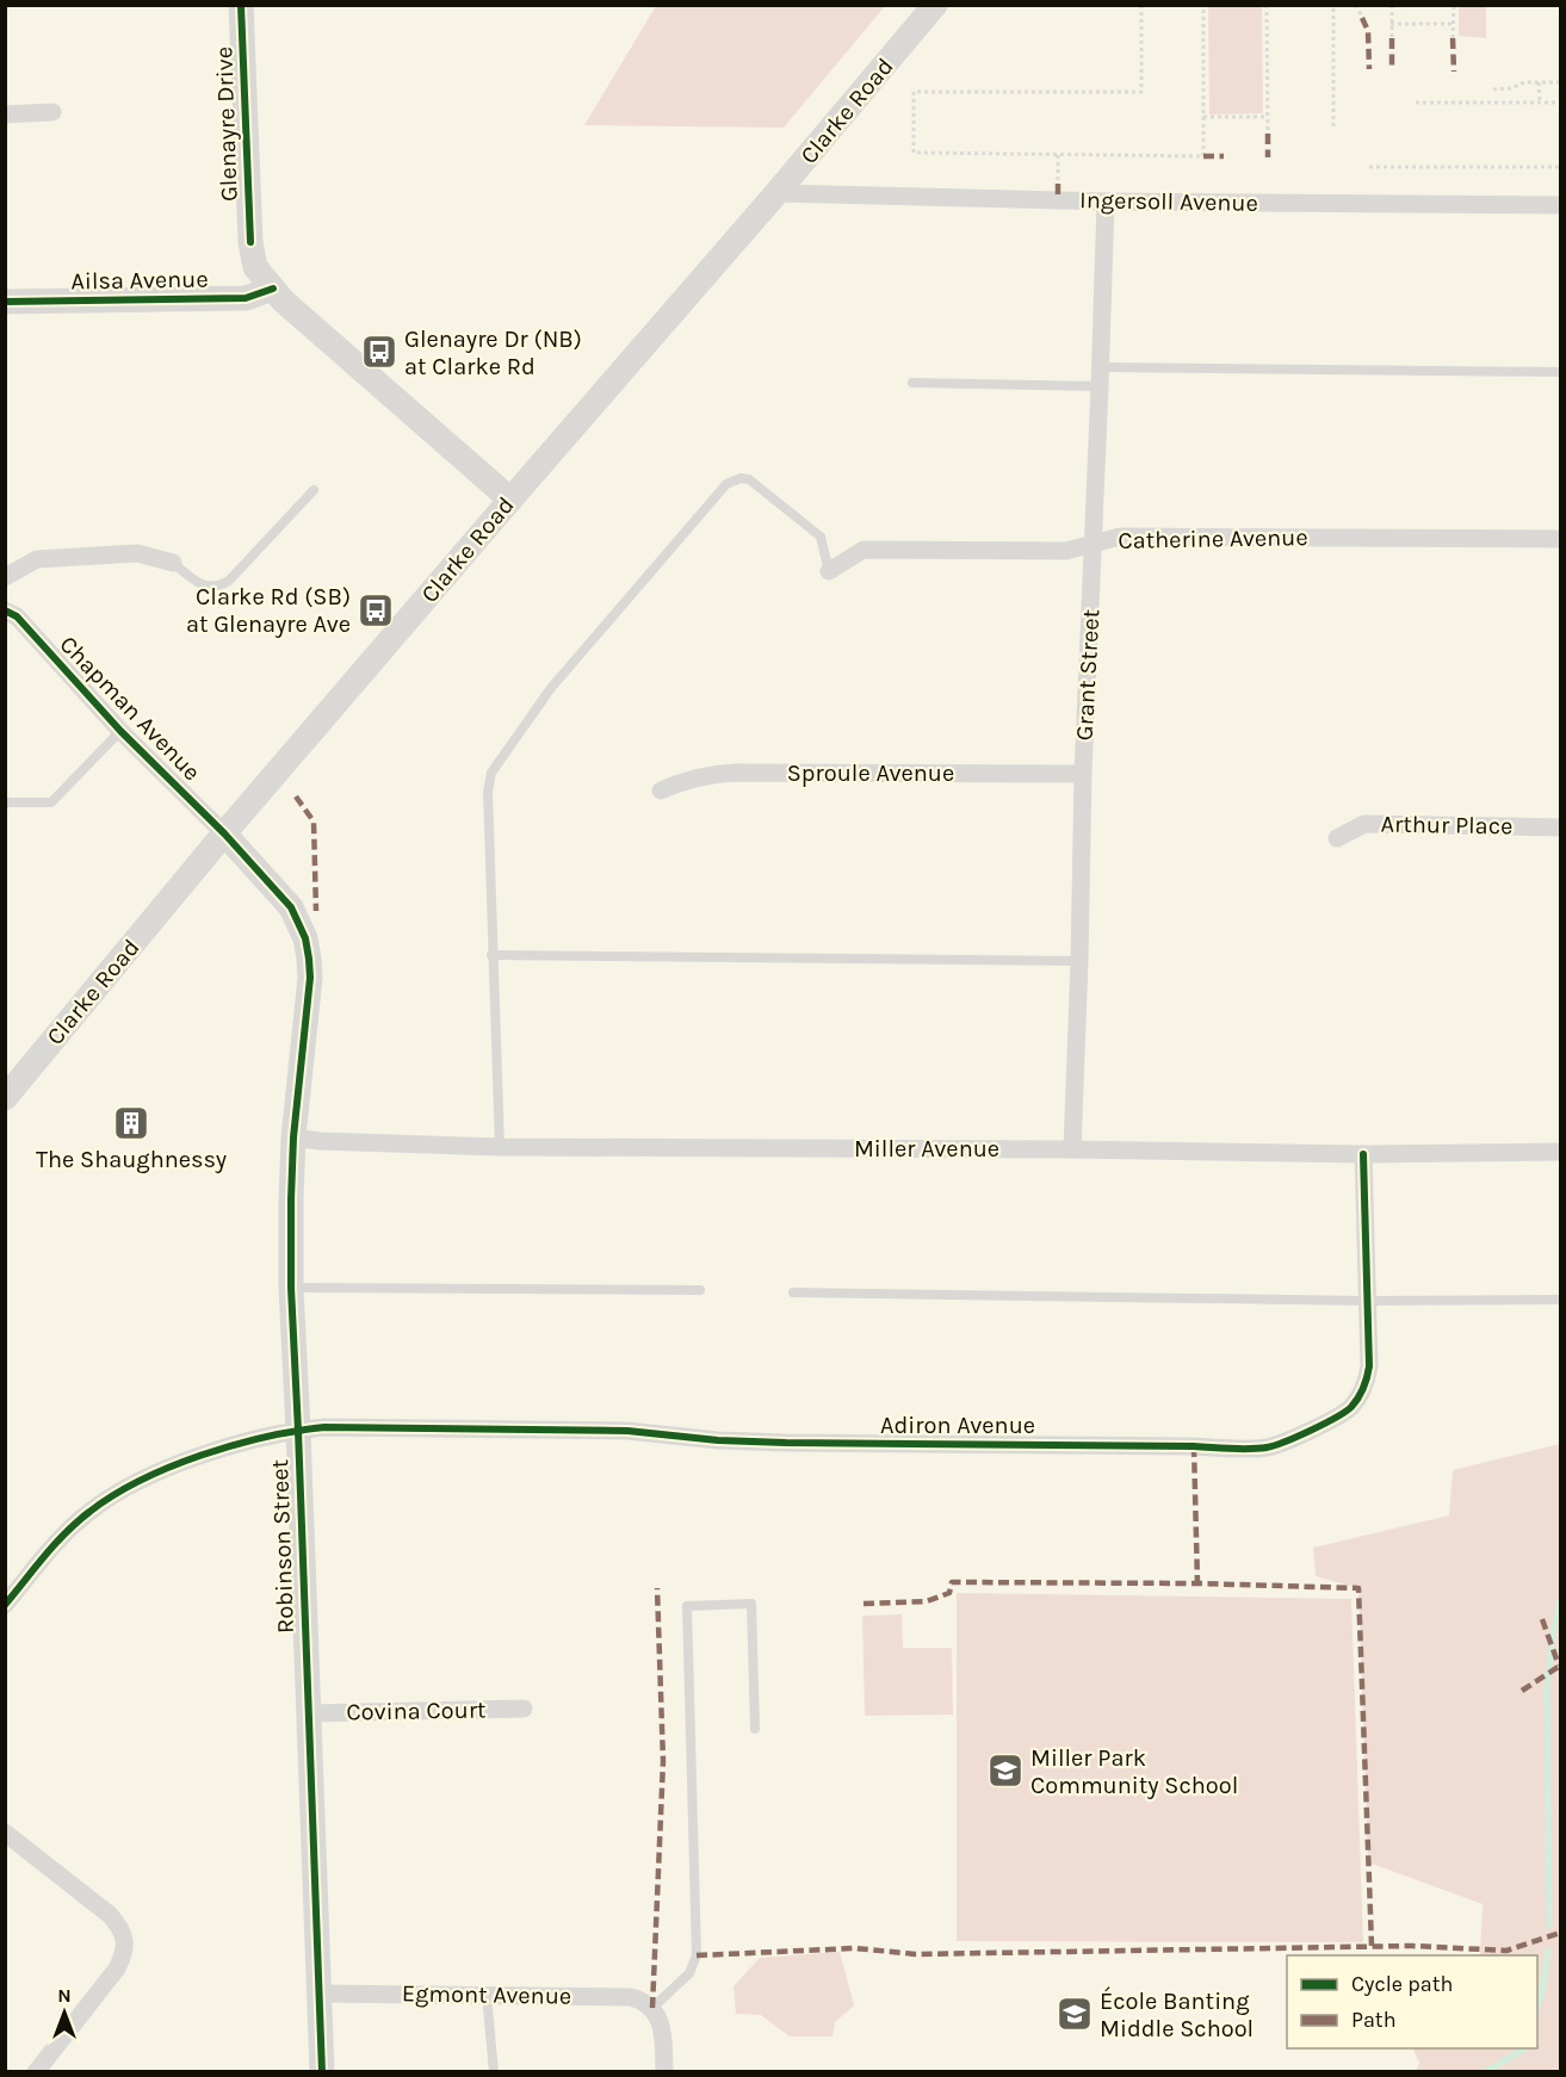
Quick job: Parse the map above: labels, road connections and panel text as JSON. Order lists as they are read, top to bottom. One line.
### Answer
{"streets":{"street":["Clarke Road","Glenayre Drive","Ingersoll Avenue","Ailsa Avenue","Catherine Avenue","Grant Street","Chapman Avenue","Sproule Avenue","Arthur Place","Miller Avenue","Adiron Avenue","Robinson Street","Covina Court","Egmont Avenue"]},"crossings":[["Clarke Road","Glenayre Drive"],["Clarke Road","Ingersoll Avenue"],["Clarke Road","Chapman Avenue"],["Clarke Road","Robinson Street"],["Glenayre Drive","Ailsa Avenue"],["Ingersoll Avenue","Grant Street"],["Catherine Avenue","Grant Street"],["Grant Street","Sproule Avenue"],["Grant Street","Miller Avenue"],["Chapman Avenue","Robinson Street"],["Miller Avenue","Adiron Avenue"],["Miller Avenue","Robinson Street"],["Adiron Avenue","Robinson Street"],["Robinson Street","Covina Court"],["Robinson Street","Egmont Avenue"]],"places":{"bus stop":["Glenayre Dr (NB) at Clarke Rd","Clarke Rd (SB) at Glenayre Ave"],"building":["The Shaughnessy"],"school or university":["Miller Park Community School","École Banting Middle School"]},"legend":["Cycle path","Path"],"north":"top"}
